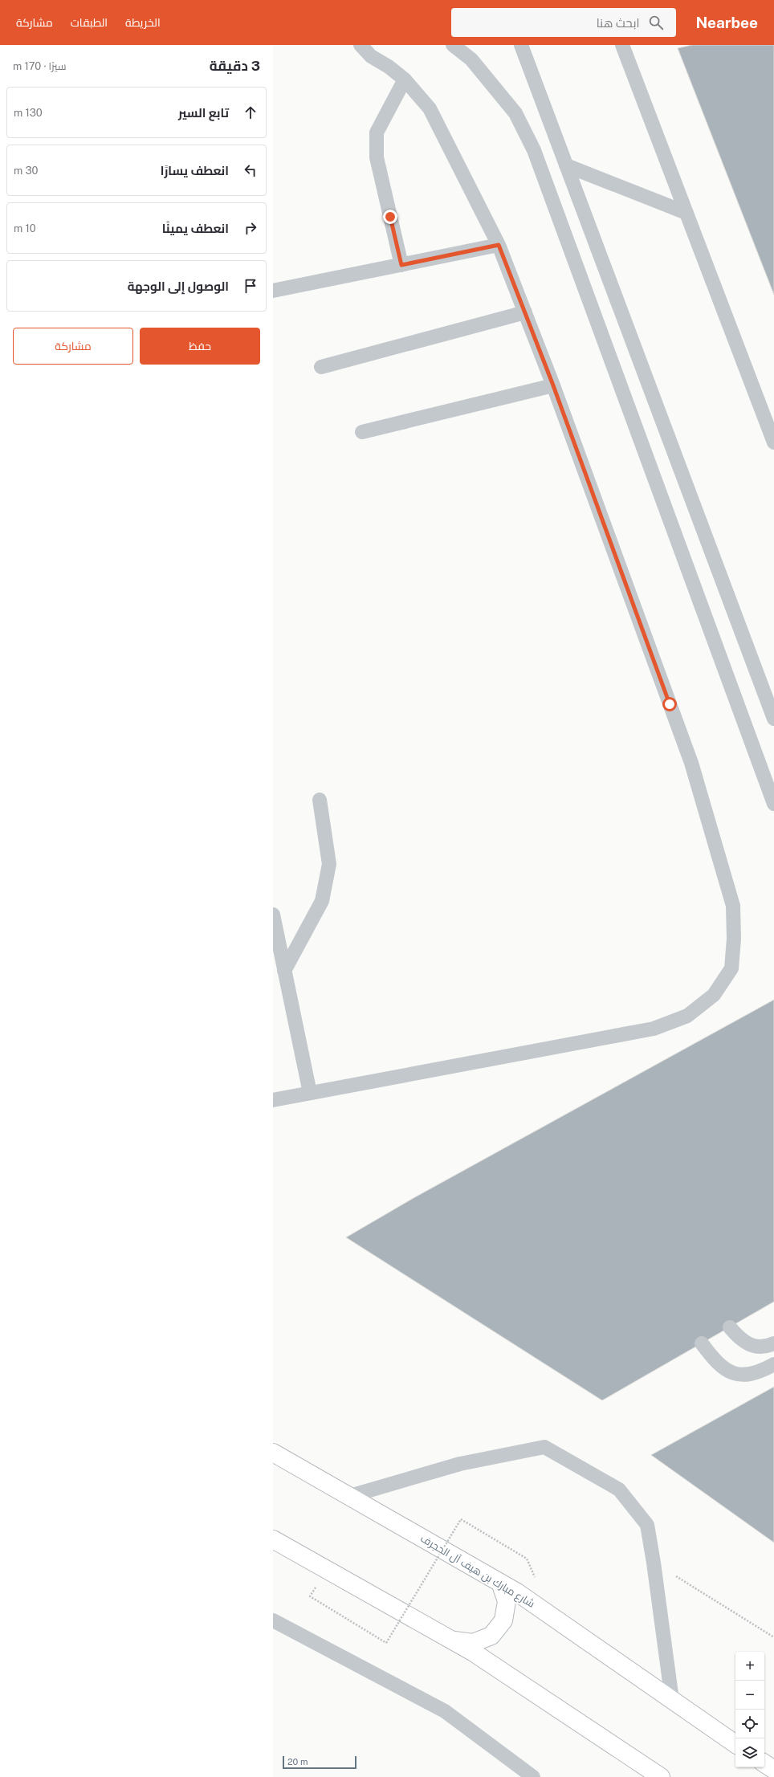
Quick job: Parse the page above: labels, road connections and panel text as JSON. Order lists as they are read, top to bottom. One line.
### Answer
{"streets":{"main road":["شارع مبارك بن هيف آل الحجرف"]},"scale_bar":"20 m","page":{"header":"Nearbee","search":"ابحث هنا","nav":["الخريطة","الطبقات","مشاركة"],"heading":["3 دقيقة","سيرًا · 170 m"],"list":[["تابع السير","130 m"],["انعطف يسارًا","30 m"],["انعطف يمينًا","10 m"],"الوصول إلى الوجهة"],"buttons":["حفظ","مشاركة"],"map_buttons":["+","−"],"scale":"20 m"}}
